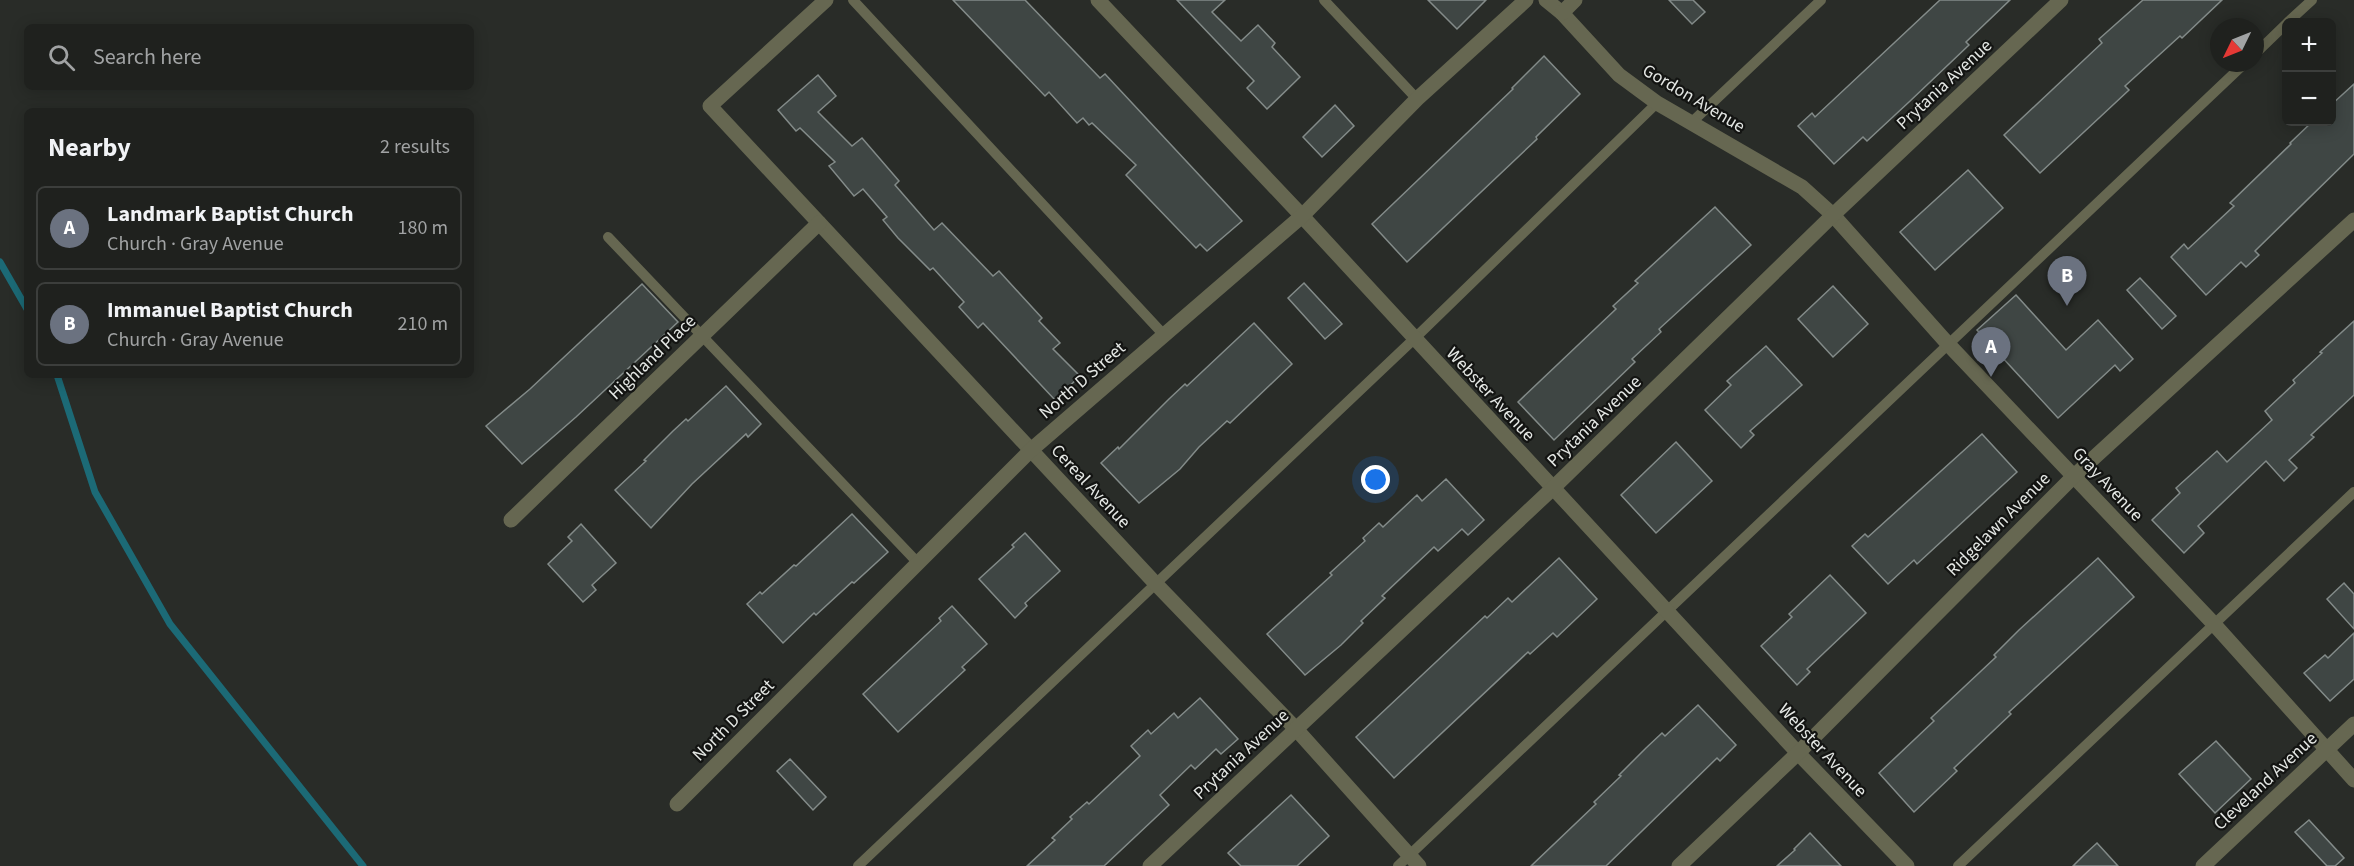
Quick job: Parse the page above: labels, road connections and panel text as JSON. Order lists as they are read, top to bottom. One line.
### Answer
{"streets":{"street":["Prytania Avenue","Gordon Avenue","Highland Place","North D Street","Webster Avenue","Gray Avenue","Cereal Avenue","Ridgelawn Avenue","Cleveland Avenue"]},"crossings":[["Prytania Avenue","Gordon Avenue"],["Prytania Avenue","Webster Avenue"],["Prytania Avenue","Gray Avenue"],["Prytania Avenue","Cereal Avenue"],["Gordon Avenue","Gray Avenue"],["Highland Place","Cereal Avenue"],["North D Street","Webster Avenue"],["North D Street","Cereal Avenue"],["Webster Avenue","Ridgelawn Avenue"],["Gray Avenue","Ridgelawn Avenue"],["Gray Avenue","Cleveland Avenue"]],"north":"bottom left","page":{"map_buttons":["+","−"],"search":"Search here","heading":["Nearby","2 results"],"list":[{"mark":"A","name":"Landmark Baptist Church","note":"Church · Gray Avenue","value":"180 m"},{"mark":"B","name":"Immanuel Baptist Church","note":"Church · Gray Avenue","value":"210 m"}],"pins":["B","A"]}}
